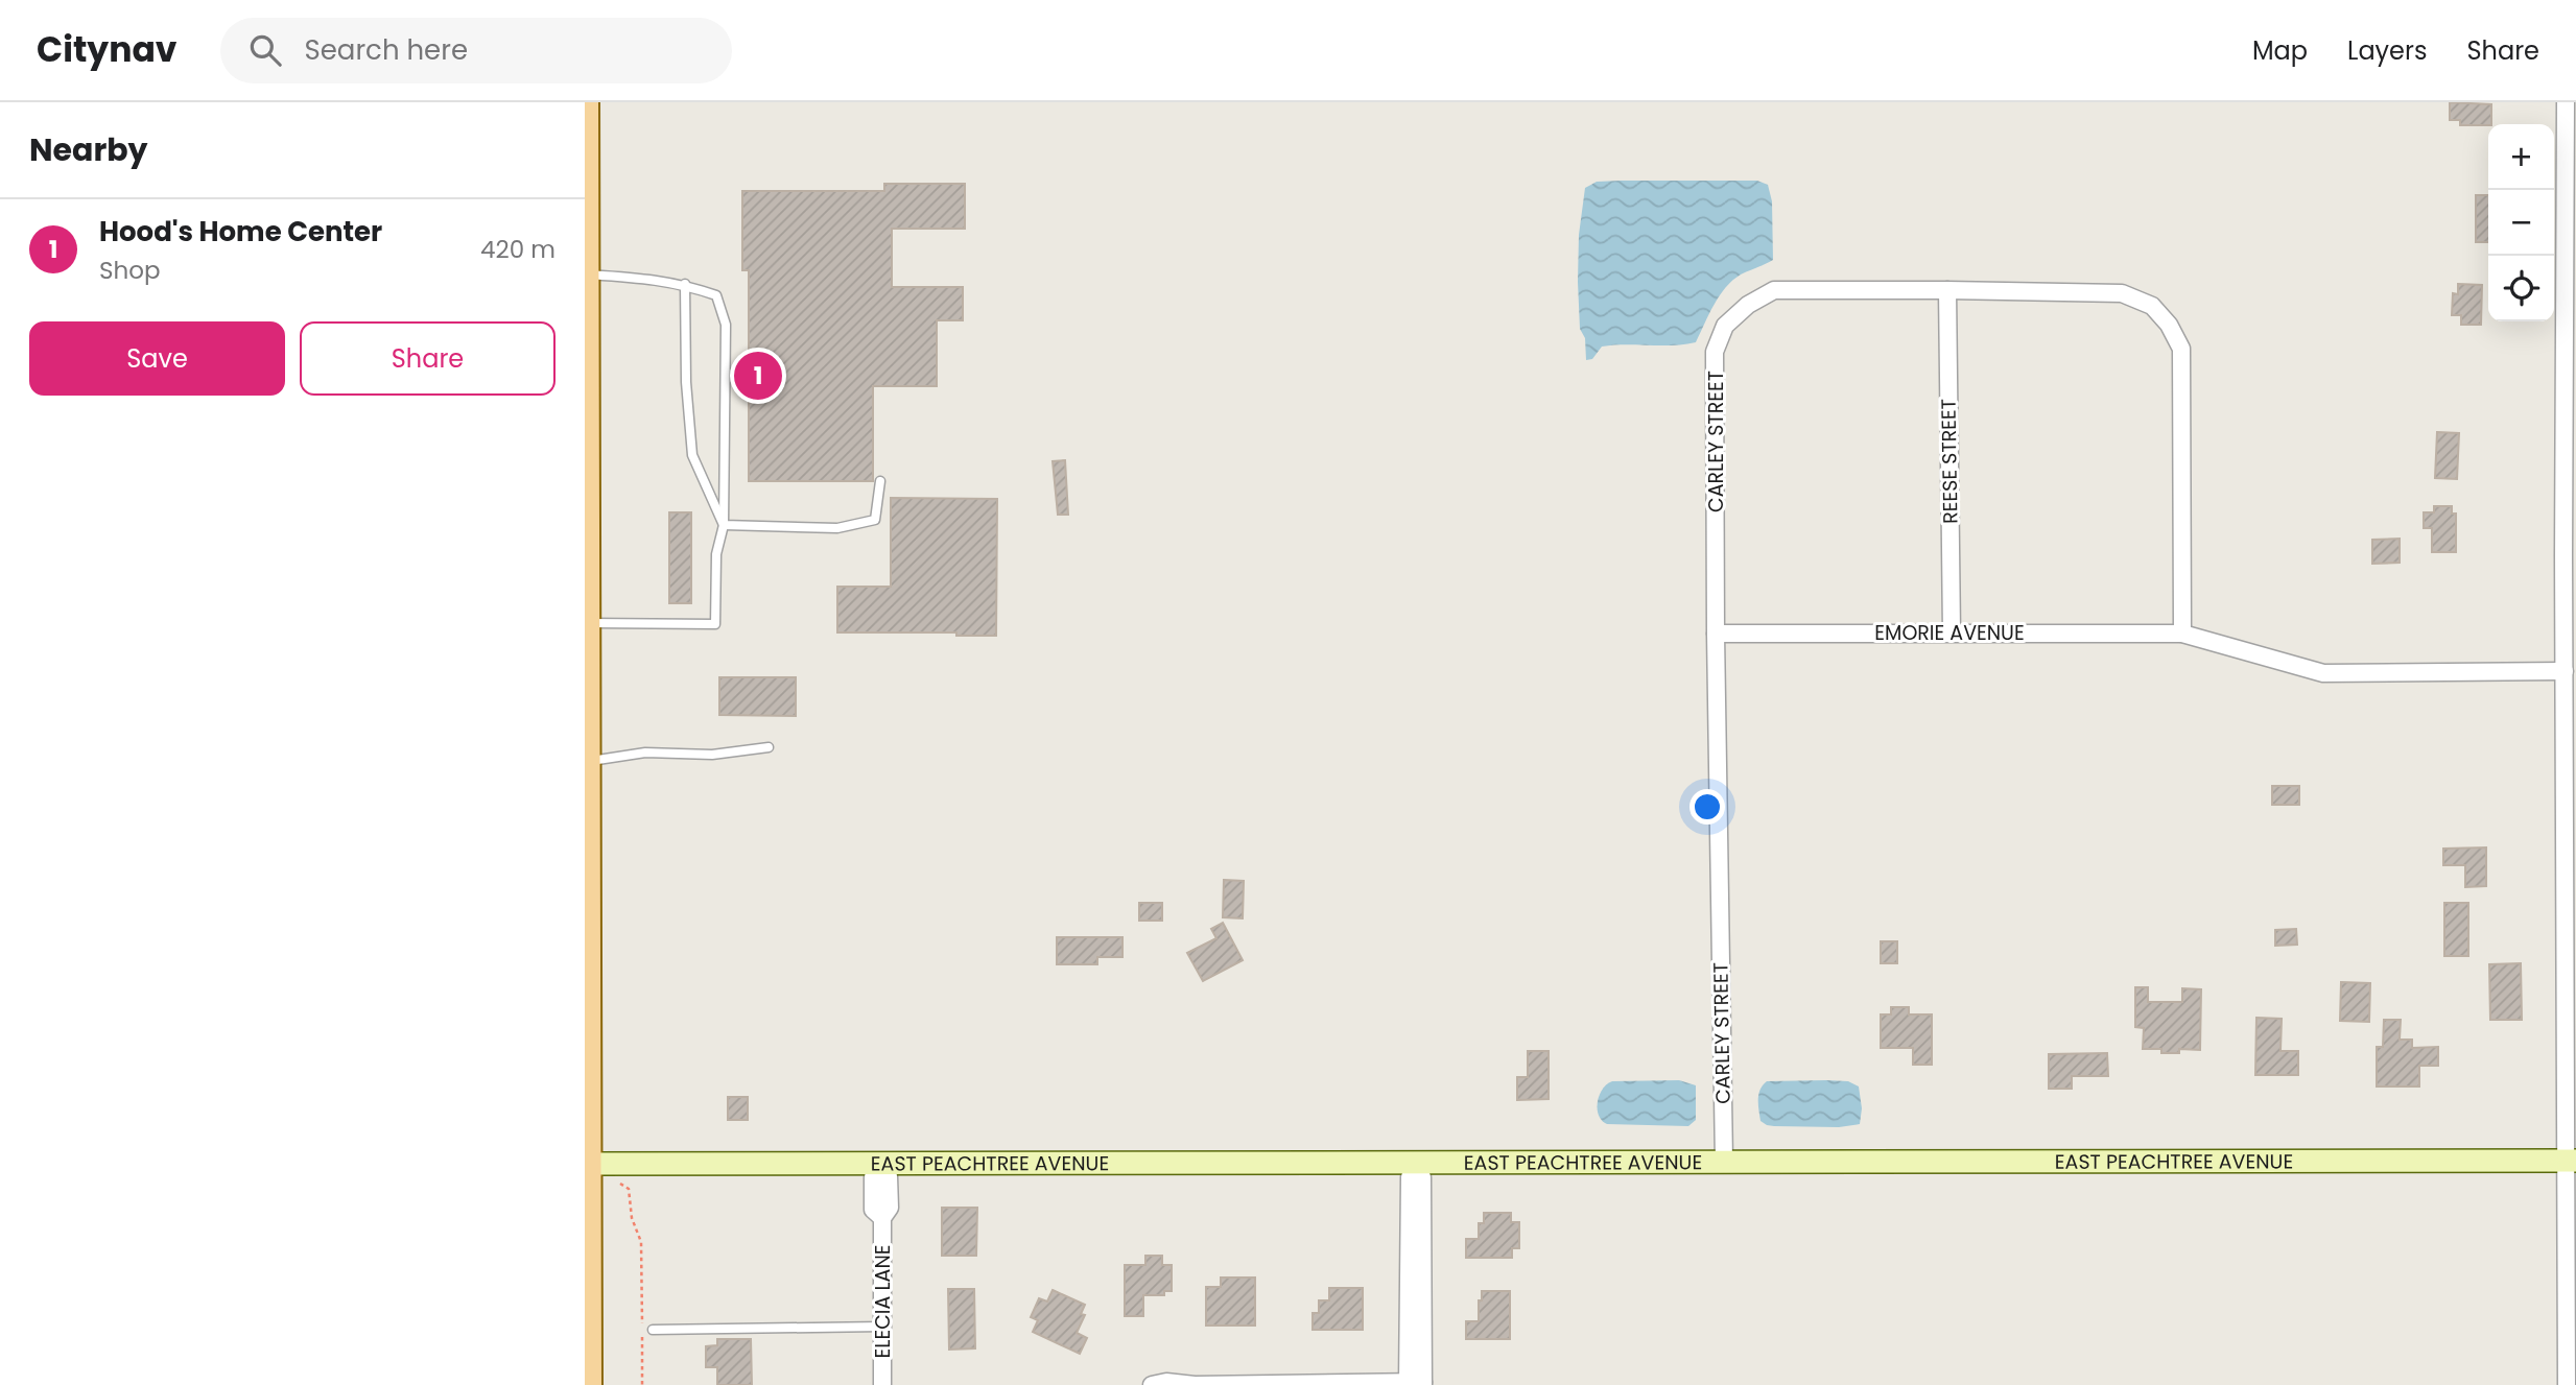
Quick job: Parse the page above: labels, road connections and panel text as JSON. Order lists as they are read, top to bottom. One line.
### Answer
{"streets":{"street":["CARLEY STREET","REESE STREET","EMORIE AVENUE","EAST PEACHTREE AVENUE","ELECIA LANE"]},"crossings":[["CARLEY STREET","REESE STREET"],["CARLEY STREET","EMORIE AVENUE"],["CARLEY STREET","EAST PEACHTREE AVENUE"],["REESE STREET","EMORIE AVENUE"],["EAST PEACHTREE AVENUE","ELECIA LANE"]],"page":{"header":"Citynav","search":"Search here","nav":["Map","Layers","Share"],"heading":"Nearby","map_buttons":["+","−"],"list":[{"mark":"1","name":"Hood's Home Center","note":"Shop","value":"420 m"}],"buttons":["Save","Share"],"pins":"1"}}
